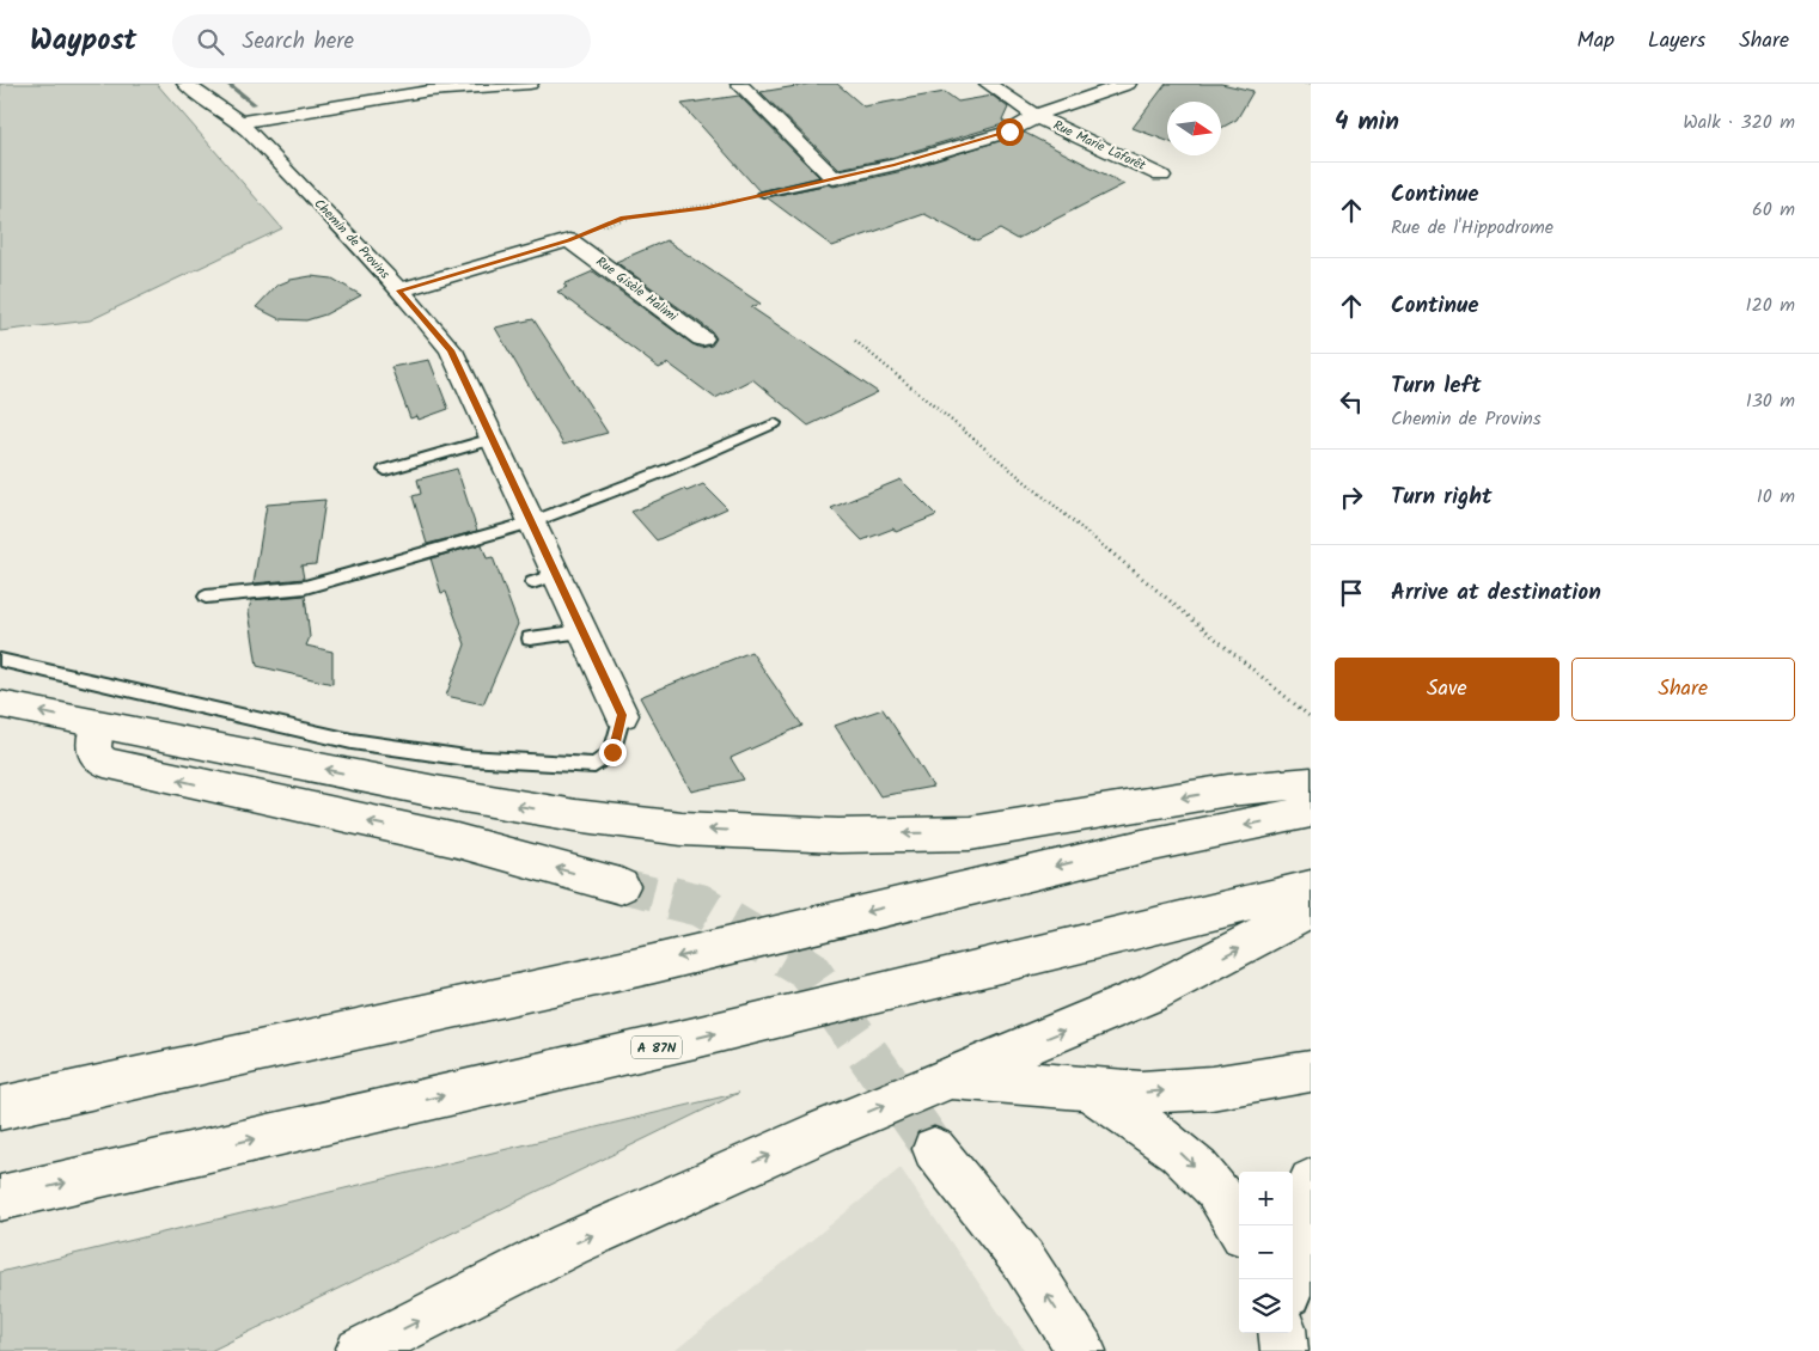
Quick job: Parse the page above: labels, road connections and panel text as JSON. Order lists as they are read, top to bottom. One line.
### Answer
{"streets":{"main road":["Rue Marie Laforêt","Chemin de Provins","Rue Gisèle Halimi","A 87N"]},"north":"right","page":{"header":"Waypost","search":"Search here","nav":["Map","Layers","Share"],"heading":["4 min","Walk · 320 m"],"list":[["Continue","Rue de l'Hippodrome","60 m"],["Continue","120 m"],["Turn left","Chemin de Provins","130 m"],["Turn right","10 m"],"Arrive at destination"],"buttons":["Save","Share"],"map_buttons":["+","−"]}}
